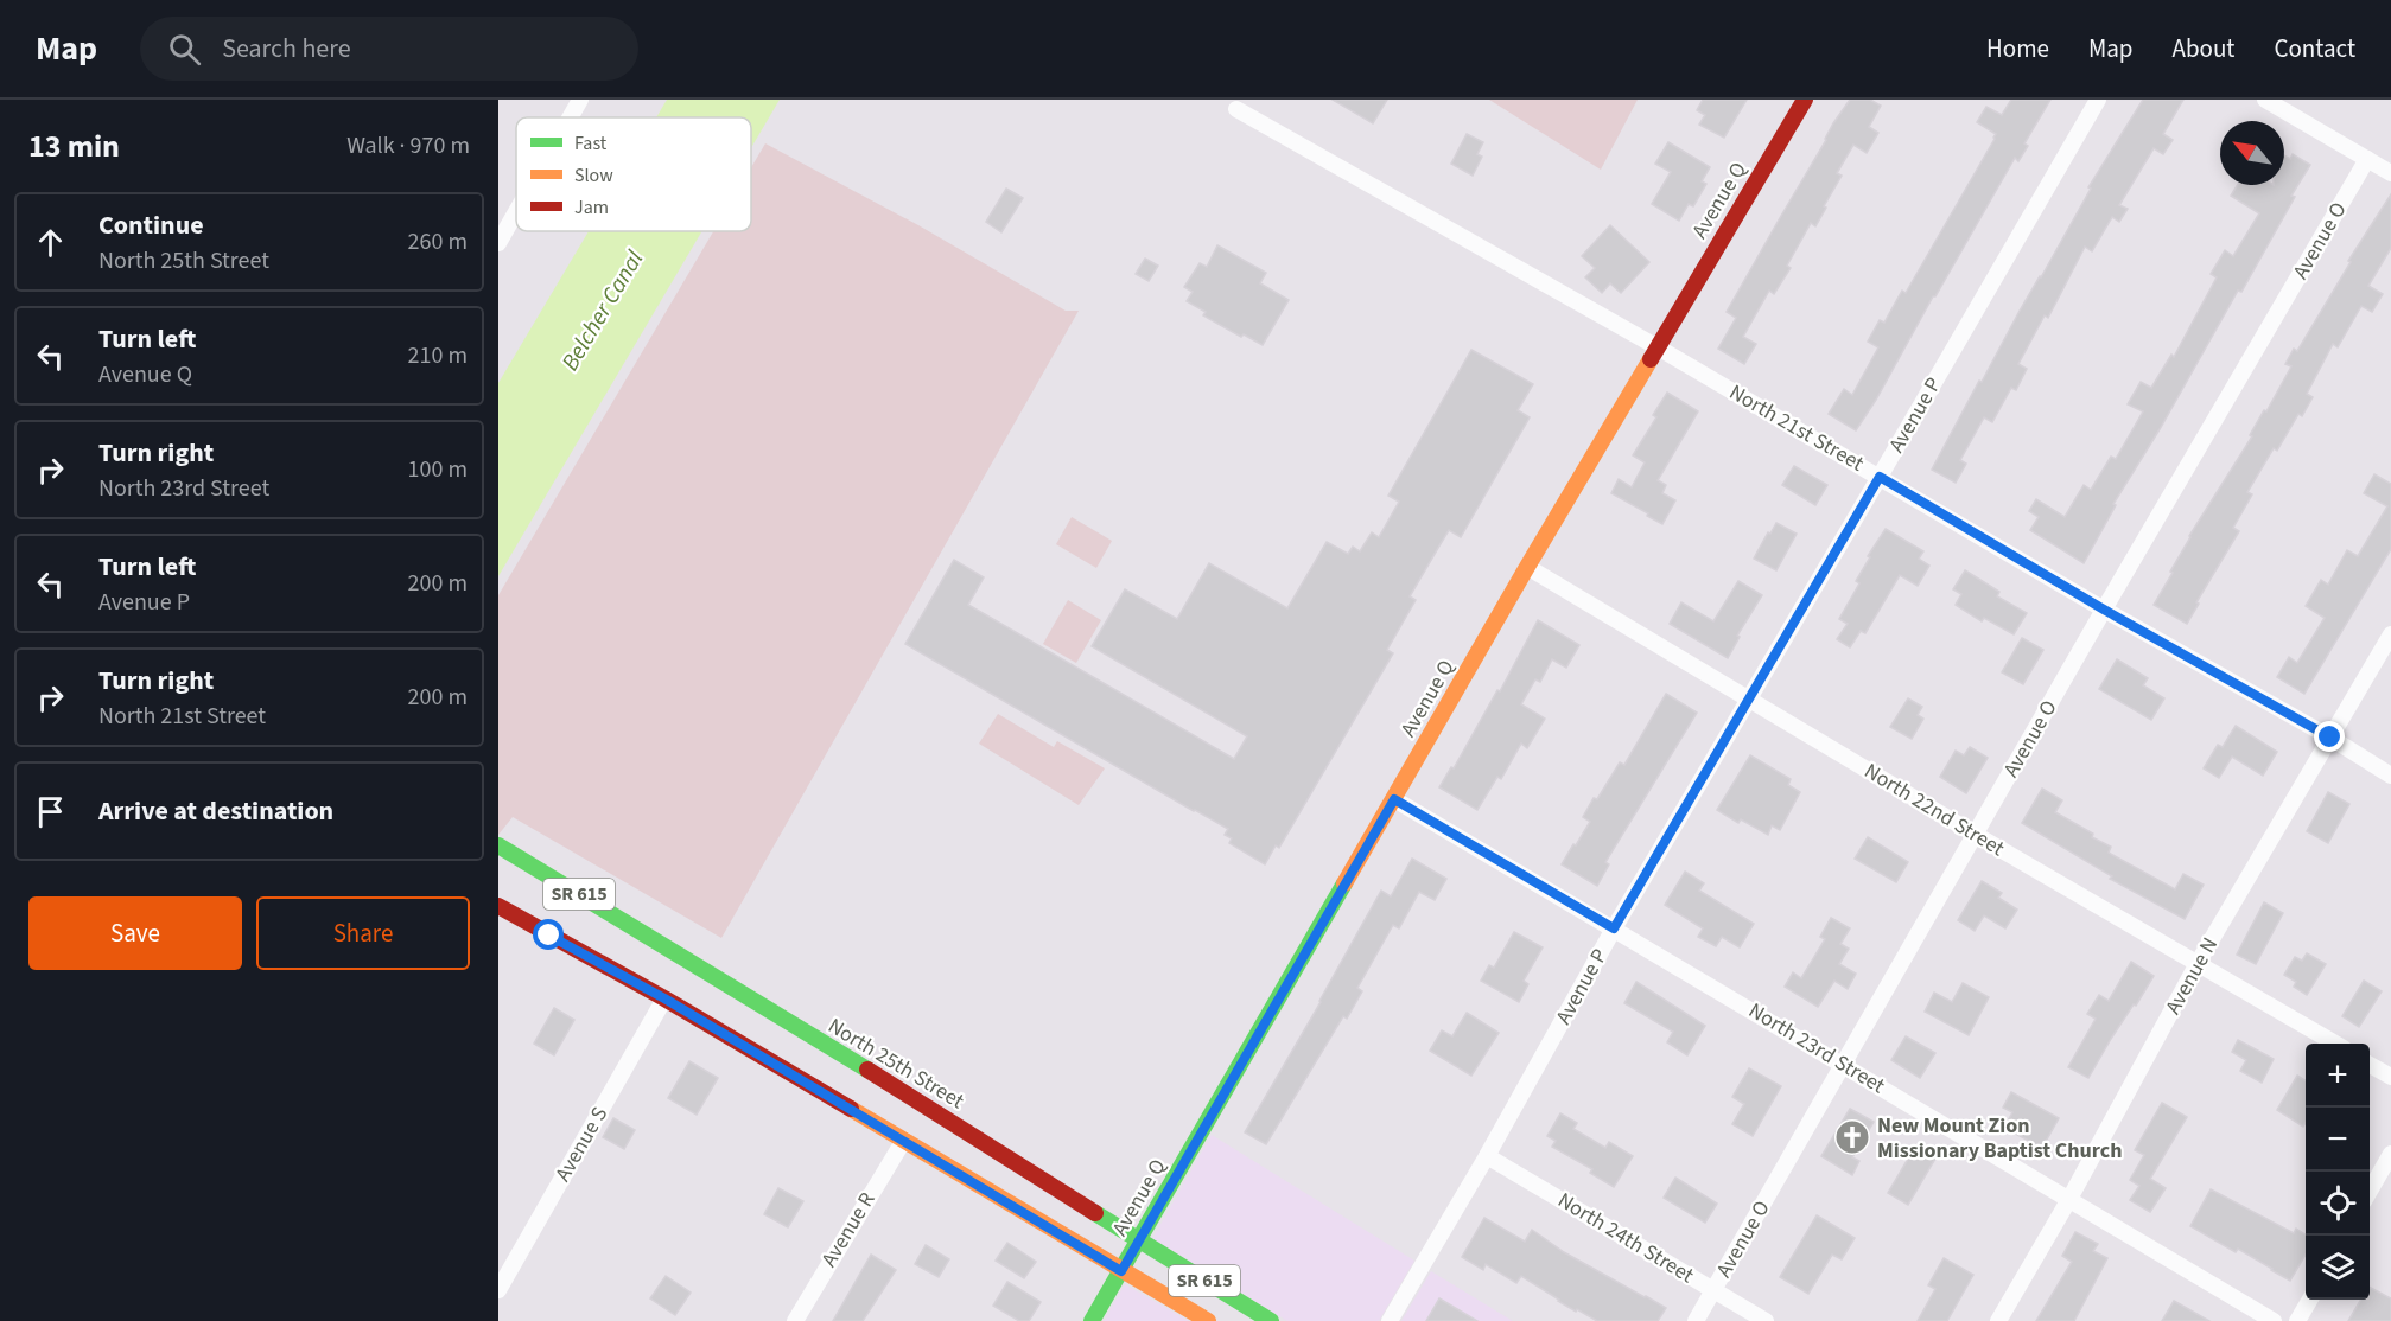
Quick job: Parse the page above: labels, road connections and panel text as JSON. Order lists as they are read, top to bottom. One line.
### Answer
{"streets":{"main road":["Avenue Q","SR 615","North 25th Street"],"street":["Avenue O","Avenue P","North 21st Street","North 22nd Street","Avenue N","North 23rd Street","Avenue S","Avenue R","North 24th Street"]},"crossings":[["Avenue Q","North 21st Street"],["Avenue Q","North 22nd Street"],["Avenue Q","SR 615"],["Avenue Q","North 23rd Street"],["Avenue Q","North 25th Street"],["Avenue O","North 21st Street"],["Avenue O","North 22nd Street"],["Avenue O","North 23rd Street"],["Avenue O","North 24th Street"],["Avenue P","North 21st Street"],["Avenue P","North 22nd Street"],["Avenue P","North 23rd Street"],["Avenue P","North 24th Street"],["North 21st Street","Avenue N"],["North 22nd Street","Avenue N"],["SR 615","Avenue S"],["SR 615","Avenue R"],["Avenue N","North 23rd Street"]],"water":["Belcher Canal"],"places":{"church":["New Mount Zion Missionary Baptist Church"]},"legend":["Fast","Slow","Jam"],"north":"top left","page":{"header":"Map","search":"Search here","nav":["Home","Map","About","Contact"],"heading":["13 min","Walk · 970 m"],"list":[["Continue","North 25th Street","260 m"],["Turn left","Avenue Q","210 m"],["Turn right","North 23rd Street","100 m"],["Turn left","Avenue P","200 m"],["Turn right","North 21st Street","200 m"],"Arrive at destination"],"buttons":["Save","Share"],"map_buttons":["+","−"]}}
